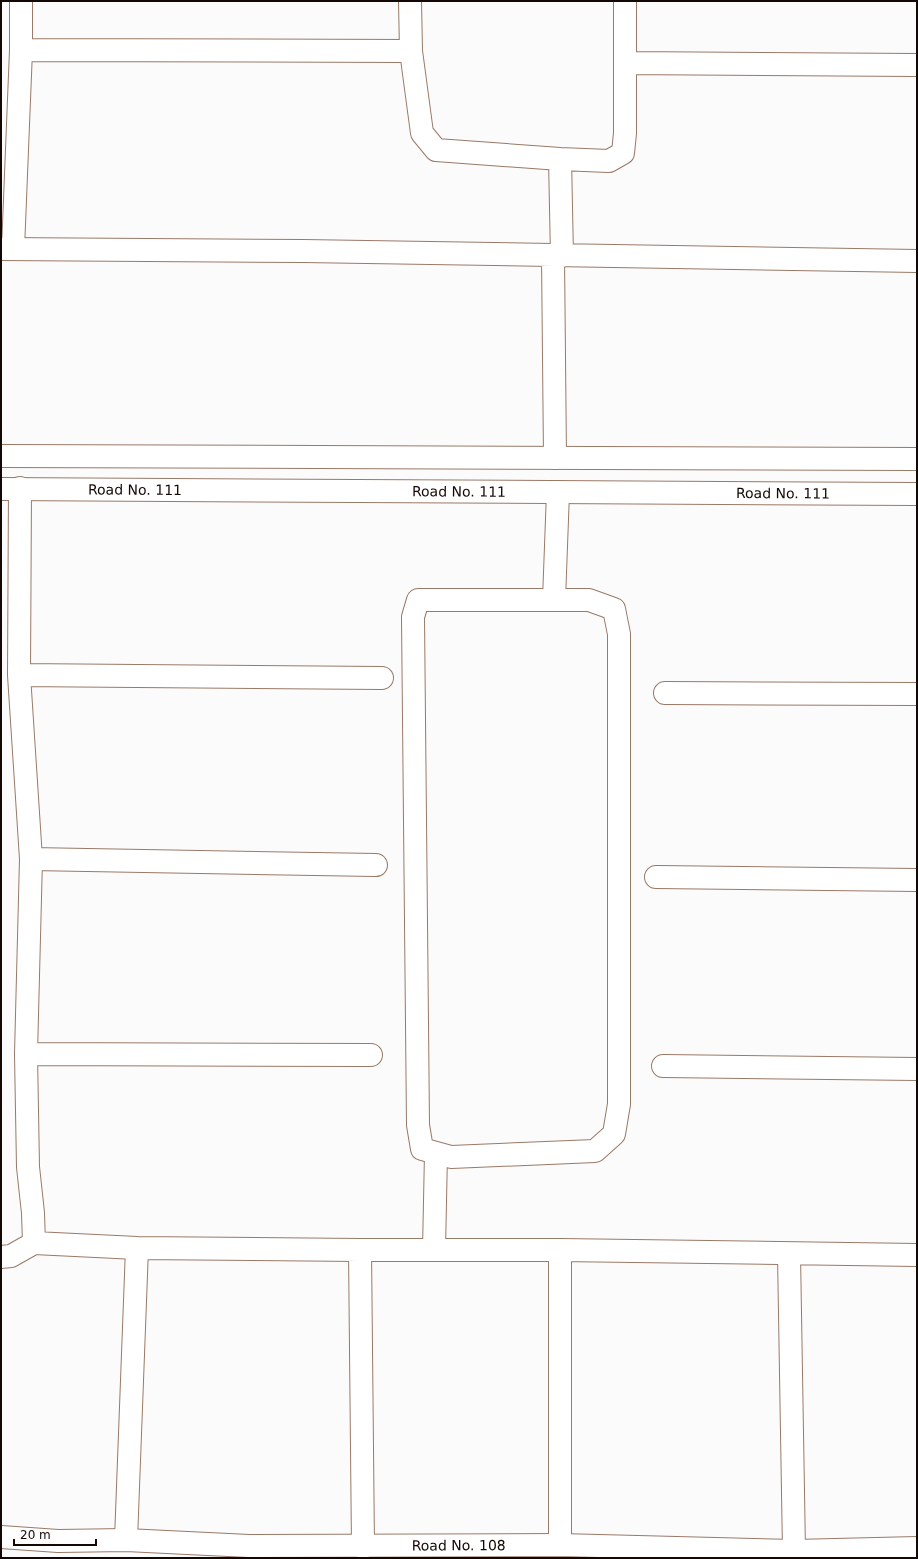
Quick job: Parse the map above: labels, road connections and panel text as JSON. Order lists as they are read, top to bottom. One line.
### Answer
{"streets":{"street":["Road No. 111","Road No. 108"]},"scale_bar":"20 m"}
